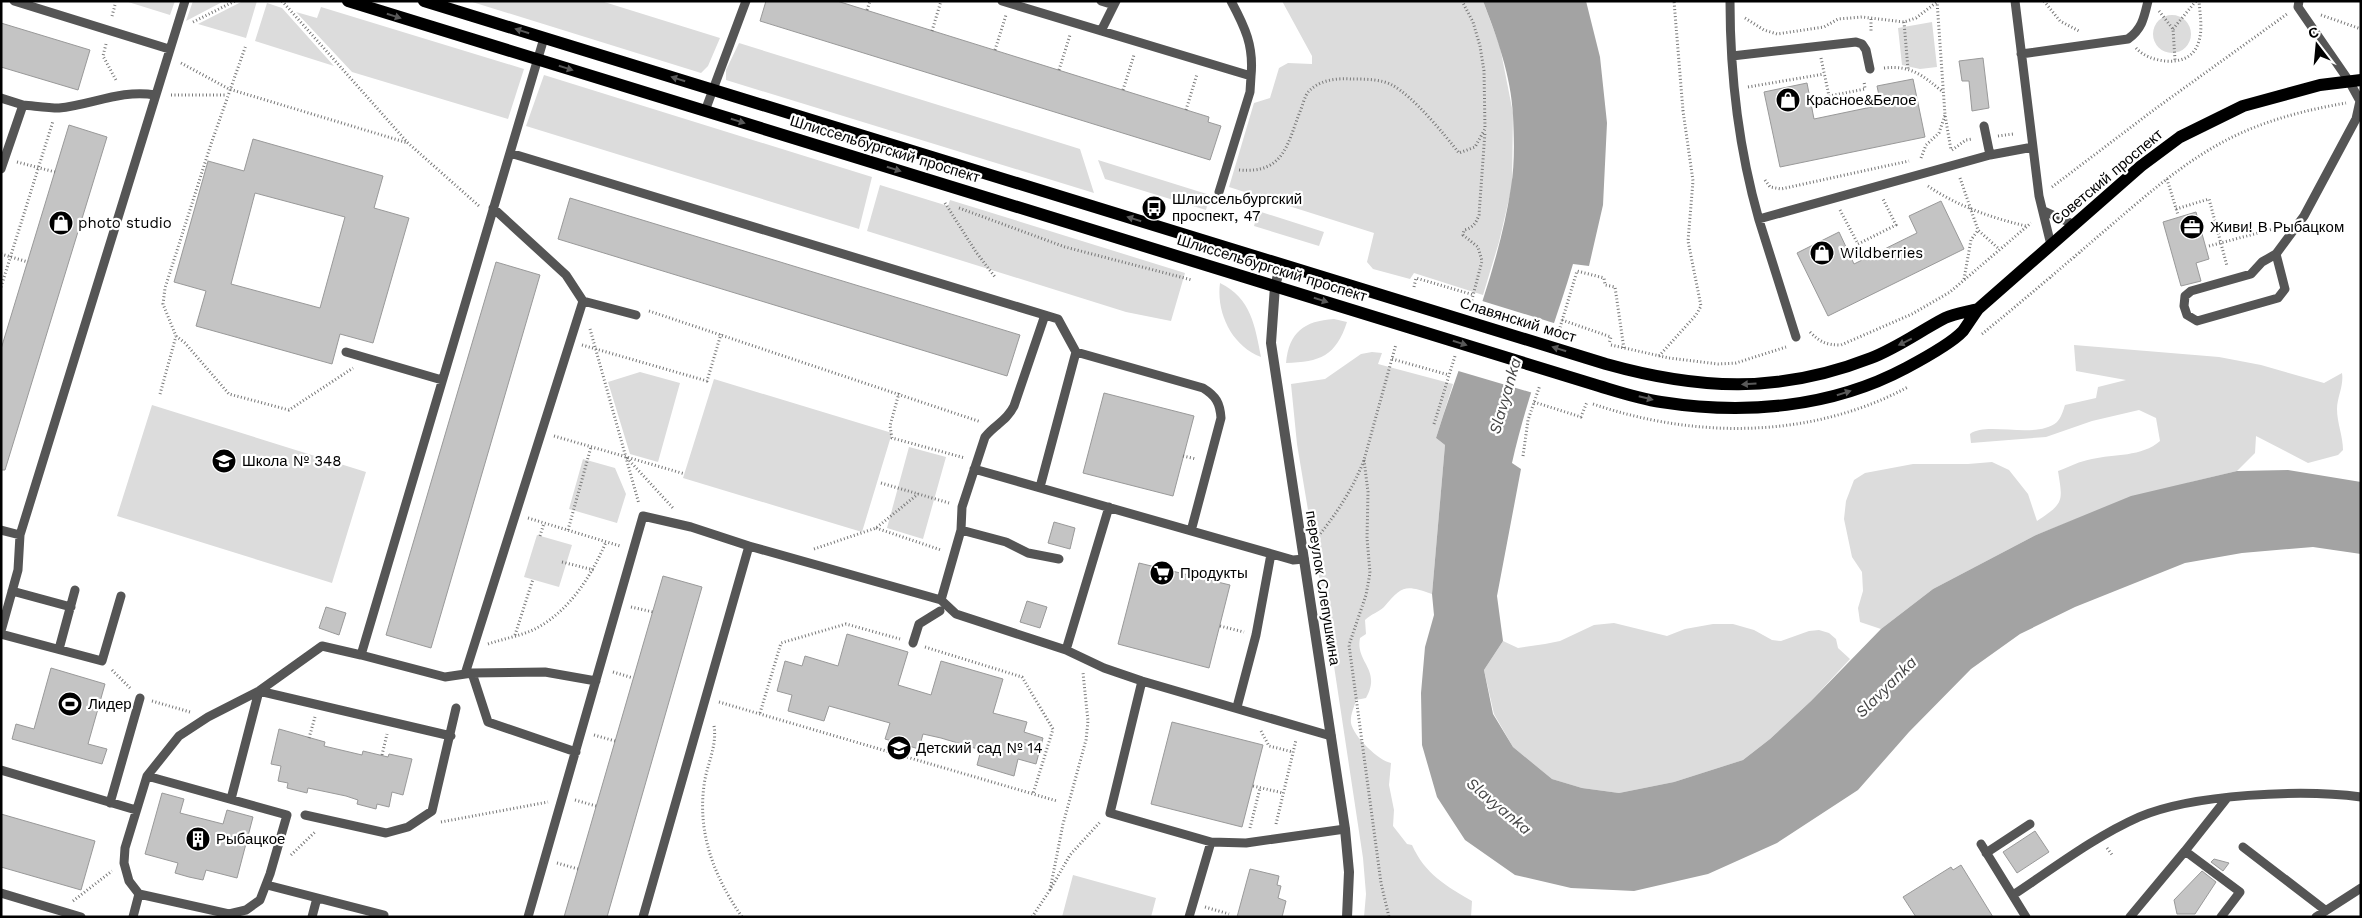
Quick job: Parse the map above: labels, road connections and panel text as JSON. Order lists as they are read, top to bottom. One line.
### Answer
{"streets":{"main road":["Шлиссельбургский проспект","Советский проспект","Славянский мост"],"street":["переулок Слепушкина"]},"crossings":[["Шлиссельбургский проспект","Советский проспект"],["Шлиссельбургский проспект","Славянский мост"],["Шлиссельбургский проспект","переулок Слепушкина"],["Советский проспект","Славянский мост"]],"one_way":["Славянский мост"],"water":["Slavyanka"],"places":{"shop":["Красное&Белое","photo studio","Wildberries"],"bus stop":["Шлиссельбургский проспект, 47"],"office":["Живи! В Рыбацком"],"school or university":["Школа № 348","Детский сад № 14"],"supermarket":["Продукты"],"sports":["Лидер"],"building":["Рыбацкое"]},"north":"top"}
